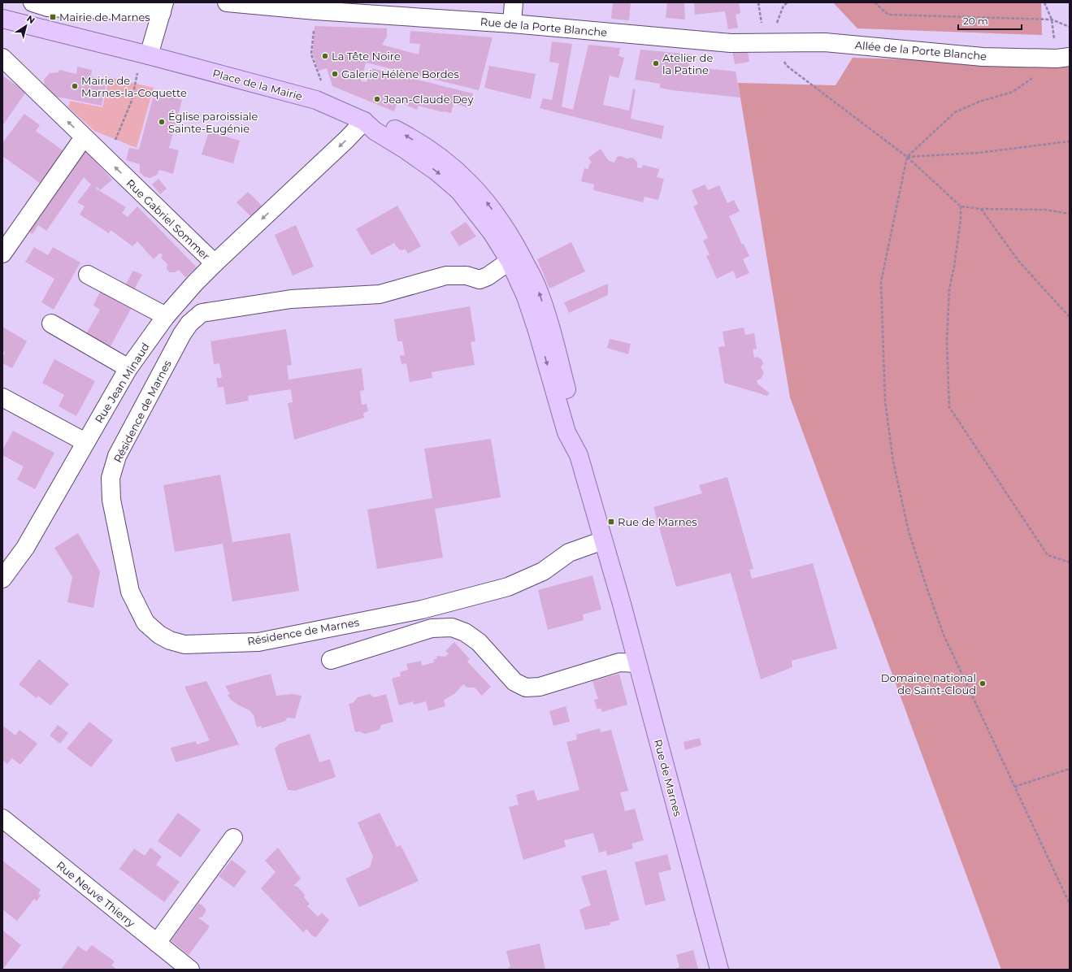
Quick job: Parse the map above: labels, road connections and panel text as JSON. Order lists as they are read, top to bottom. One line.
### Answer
{"streets":{"main road":["Place de la Mairie","Rue de Marnes"],"street":["Rue de la Porte Blanche","Allée de la Porte Blanche","Rue Gabriel Sommer","Rue Jean Minaud","Résidence de Marnes","Rue Neuve Thierry"]},"crossings":[["Rue de la Porte Blanche","Allée de la Porte Blanche"],["Place de la Mairie","Rue Gabriel Sommer"],["Rue Gabriel Sommer","Rue Jean Minaud"],["Résidence de Marnes","Rue de Marnes"]],"places":{"transit":["Mairie de Marnes","Rue de Marnes"],"other":["La Tête Noire","Atelier de la Patine","Galerie Hélène Bordes","Mairie de Marnes-la-Coquette","Jean-Claude Dey","Église paroissiale Sainte-Eugénie","Domaine national de Saint-Cloud"]},"scale_bar":"20 m","north":"top right"}
